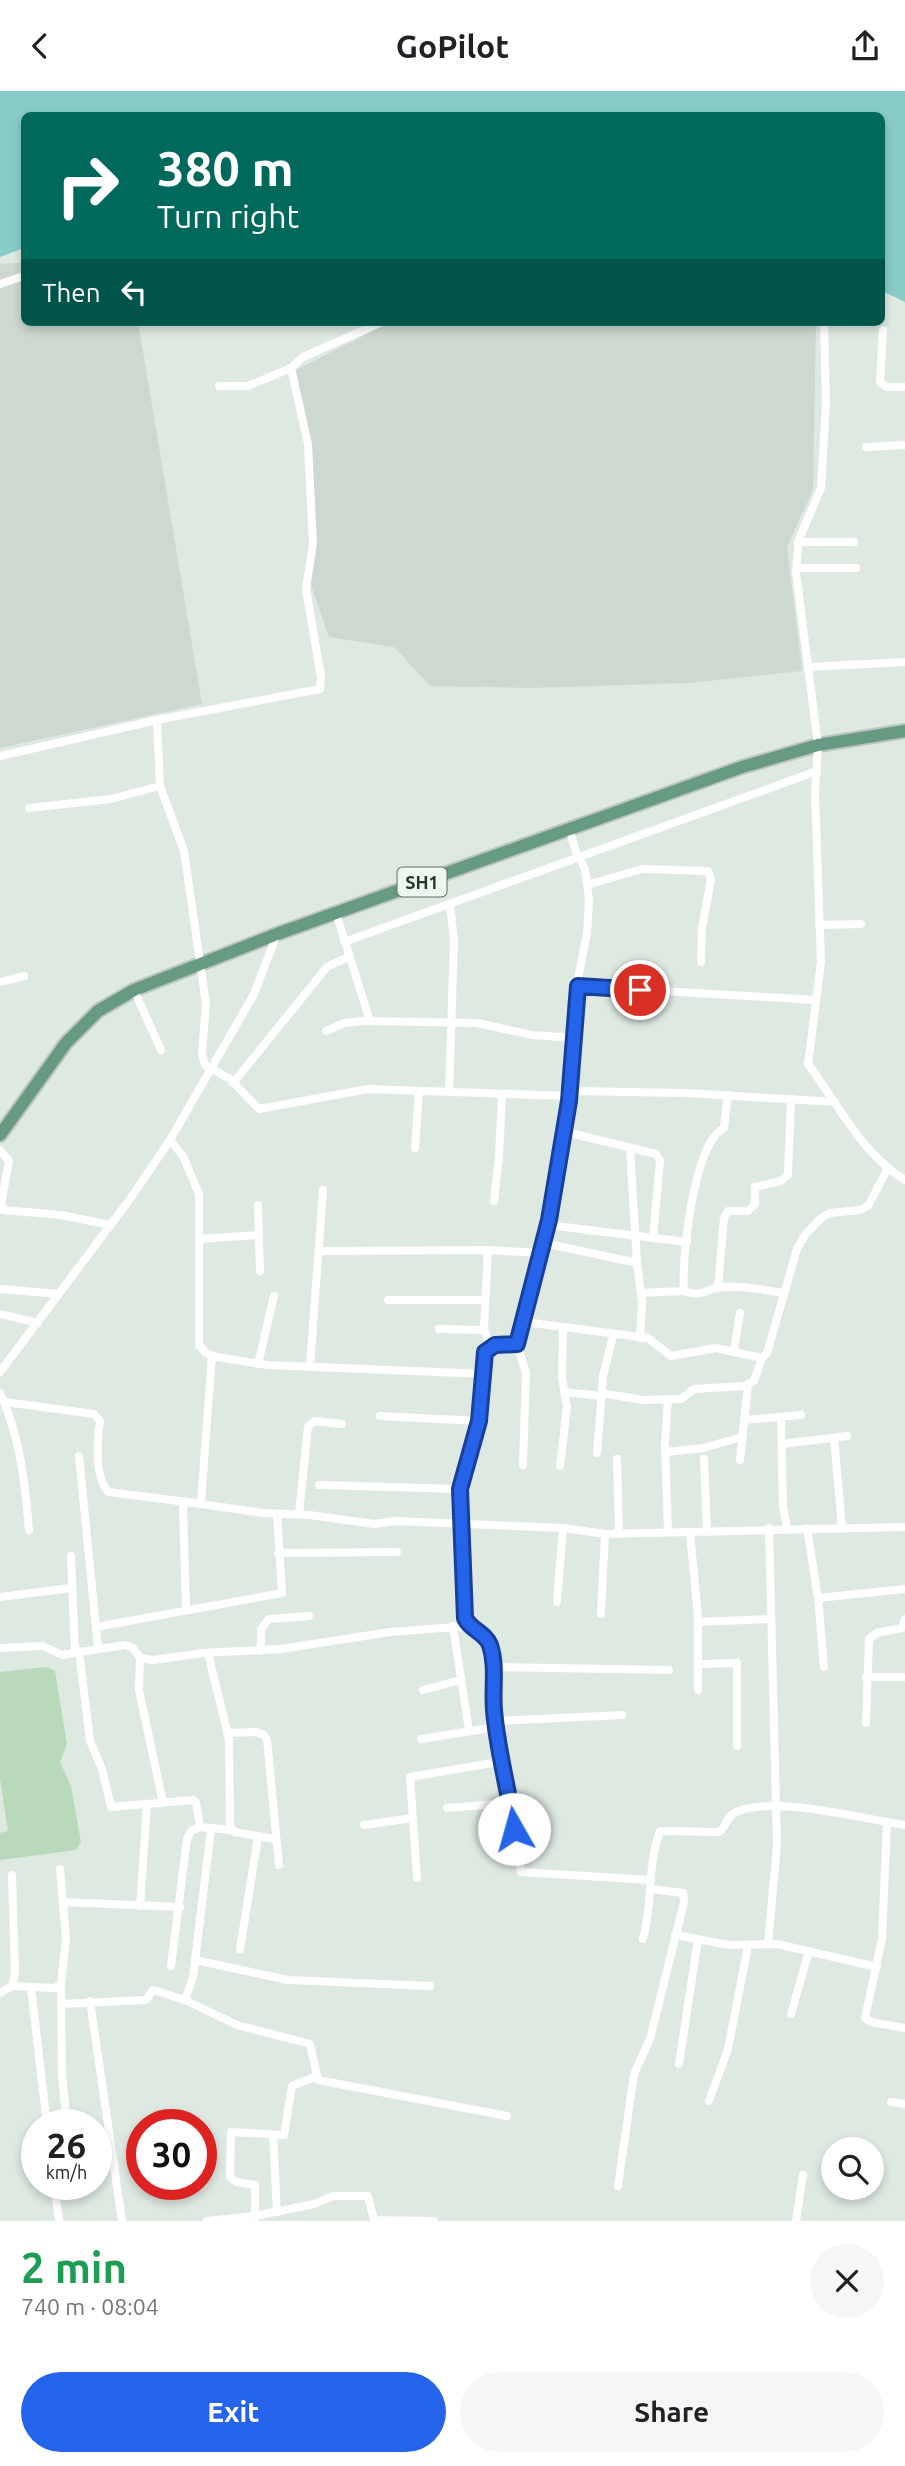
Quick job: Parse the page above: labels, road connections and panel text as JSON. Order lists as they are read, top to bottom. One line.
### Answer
{"streets":{"main road":["SH1"]},"page":{"header":"GoPilot","turn":["380 m","Turn right"],"then":"Then","speed":"26 km/h","limit":"30","heading":["2 min","740 m · 08:04"],"buttons":["Exit","Share"]}}
